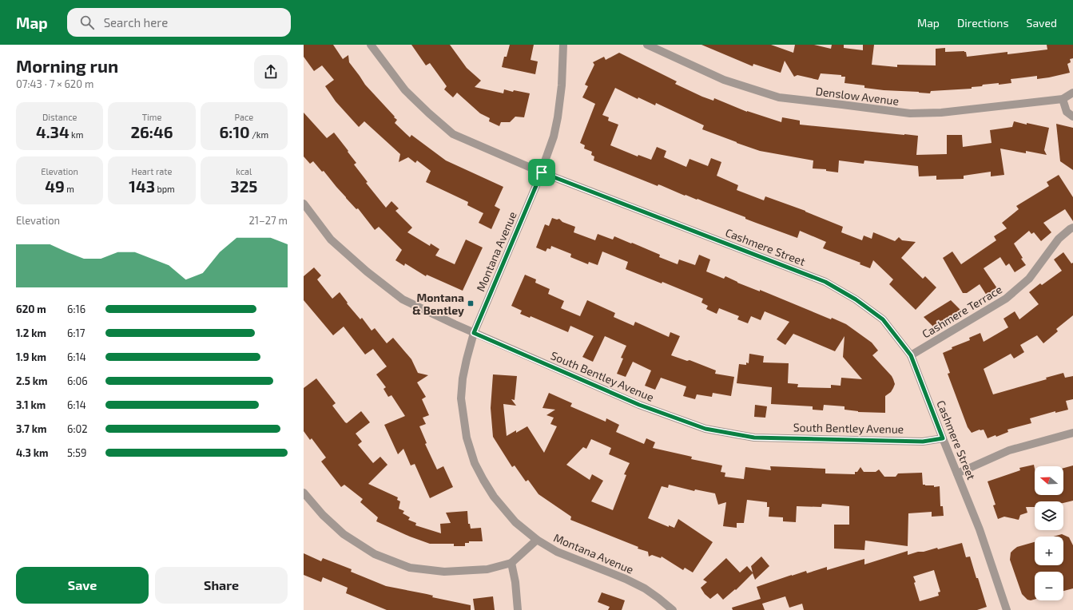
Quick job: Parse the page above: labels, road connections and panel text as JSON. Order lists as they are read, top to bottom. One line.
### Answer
{"streets":{"street":["Denslow Avenue","Cashmere Street","Montana Avenue","Cashmere Terrace","South Bentley Avenue"]},"crossings":[["Cashmere Street","Montana Avenue"],["Cashmere Street","Cashmere Terrace"],["Cashmere Street","South Bentley Avenue"],["Montana Avenue","South Bentley Avenue"]],"places":{"transit":["Montana & Bentley"]},"north":"left","page":{"header":"Map","search":"Search here","nav":["Map","Directions","Saved"],"heading":["Morning run","07:43 · 7 × 620 m"],"stats":[["Distance","4.34 km"],["Time","26:46"],["Pace","6:10 /km"],["Elevation","49 m"],["Heart rate","143 bpm"],["kcal","325"]],"chart":["Elevation","21–27 m"],"list":[{"name":"620 m","note":"6:16"},{"name":"1.2 km","note":"6:17"},{"name":"1.9 km","note":"6:14"},{"name":"2.5 km","note":"6:06"},{"name":"3.1 km","note":"6:14"},{"name":"3.7 km","note":"6:02"},{"name":"4.3 km","note":"5:59"}],"map_buttons":["+","−"],"buttons":["Save","Share"]}}
